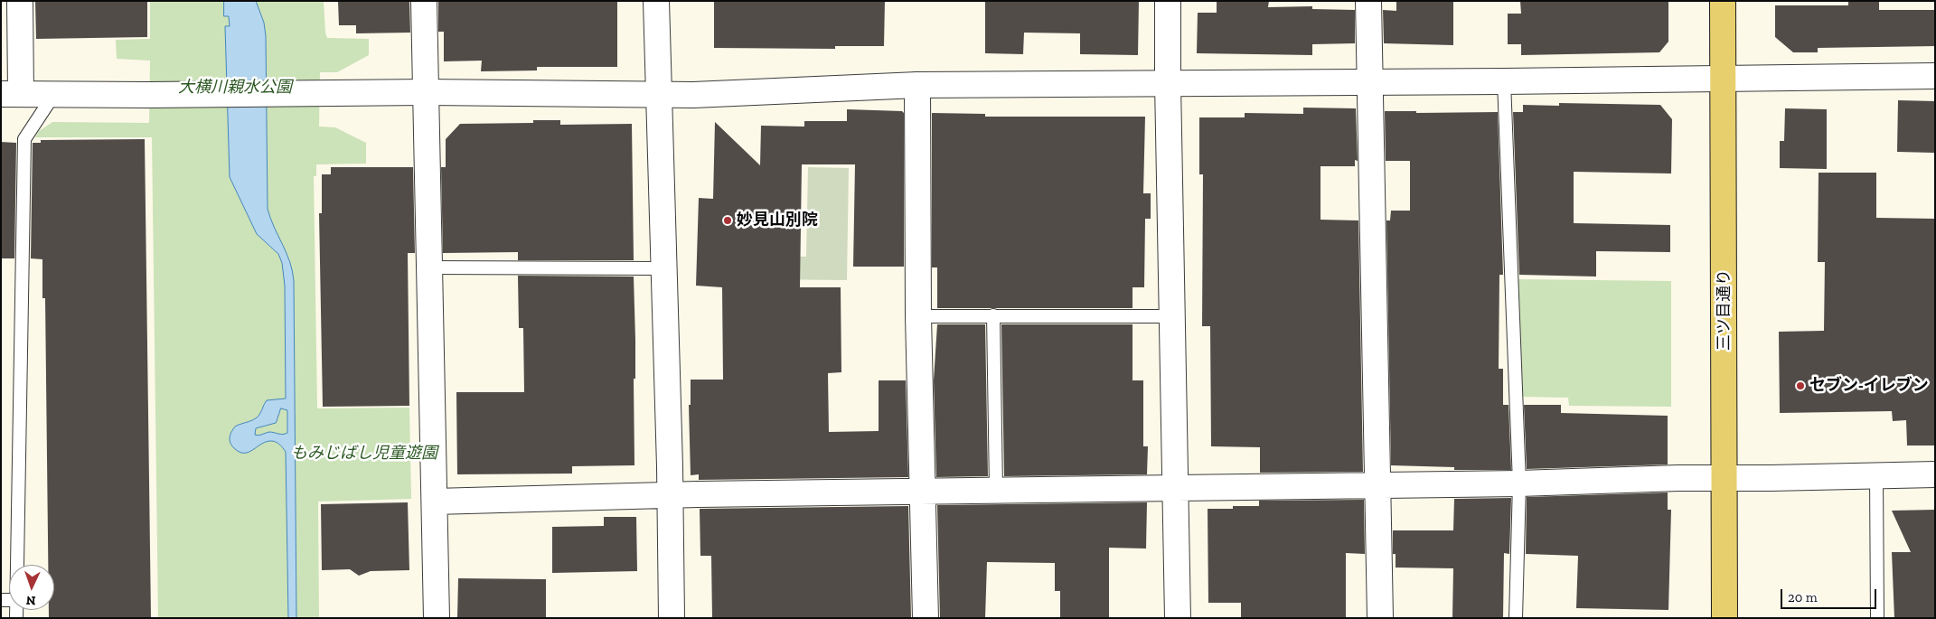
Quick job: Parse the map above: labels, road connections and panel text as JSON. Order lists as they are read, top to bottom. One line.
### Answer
{"streets":{"main road":["三ツ目通り"]},"parks":["大横川親水公園","もみじばし児童遊園"],"places":["妙見山別院","セブン-イレブン"],"scale_bar":"20 m","north":"bottom"}
